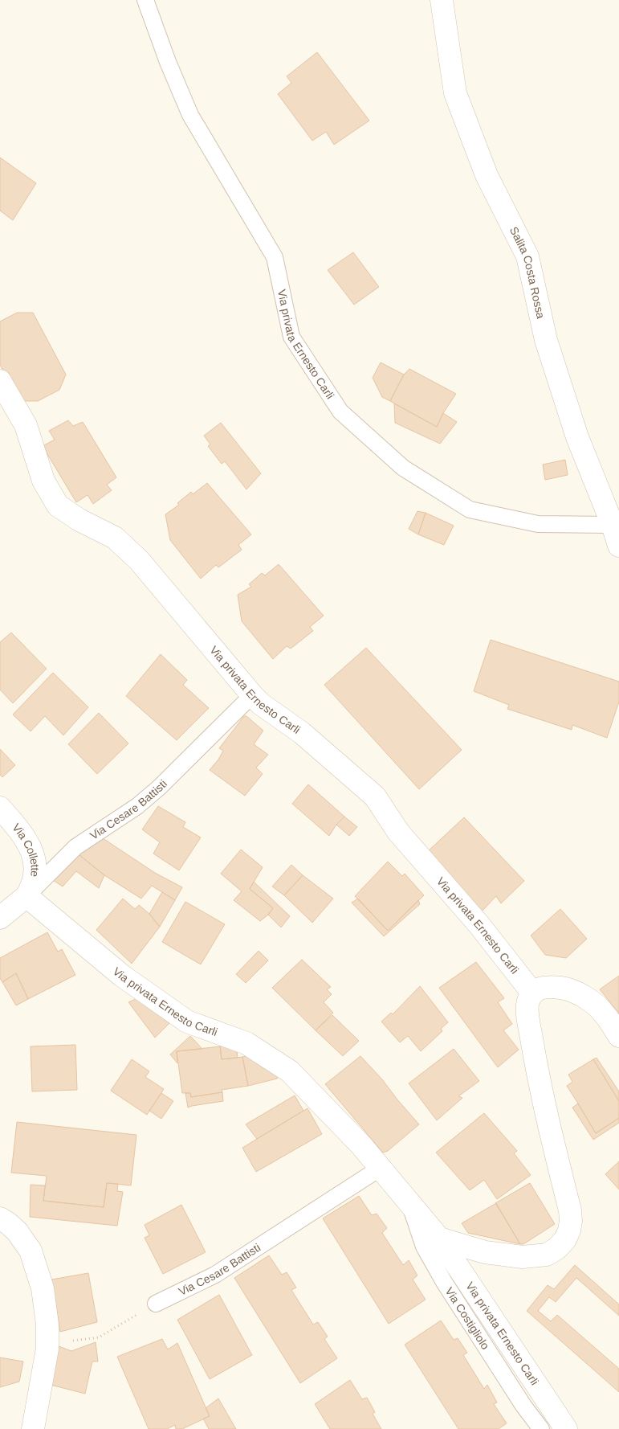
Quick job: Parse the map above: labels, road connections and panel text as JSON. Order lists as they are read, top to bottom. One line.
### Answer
{"streets":{"street":["Salita Costa Rossa","Via privata Ernesto Carli","Via Cesare Battisti","Via Collette"],"lane":["Via Costigliolo"]},"crossings":[["Salita Costa Rossa","Via privata Ernesto Carli"],["Via privata Ernesto Carli","Via Cesare Battisti"],["Via privata Ernesto Carli","Via Collette"],["Via privata Ernesto Carli","Via Costigliolo"],["Via Cesare Battisti","Via Collette"]]}
